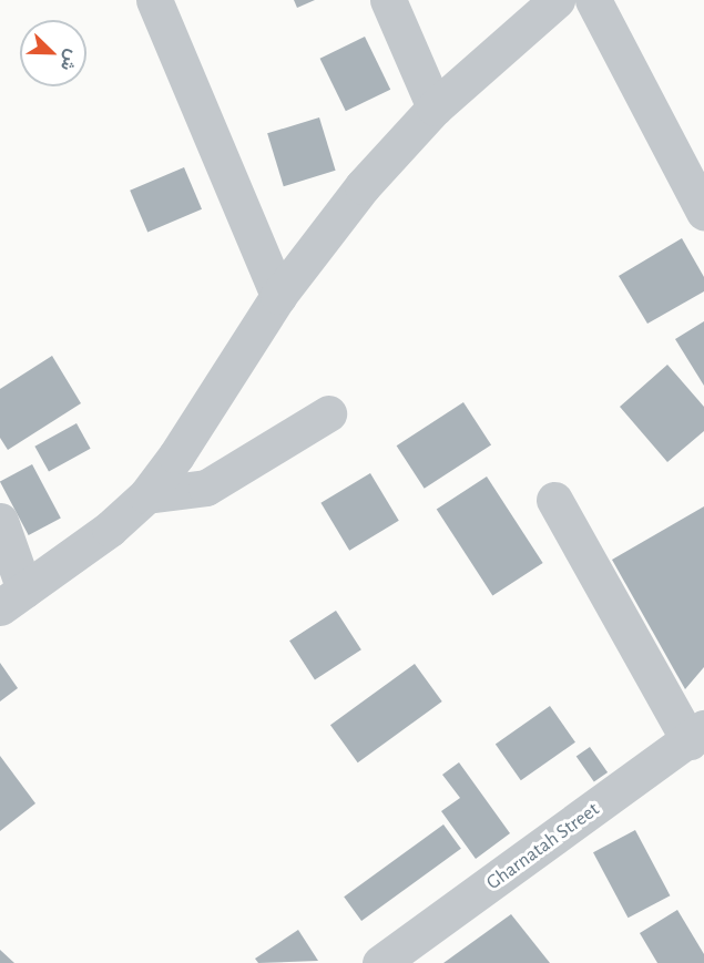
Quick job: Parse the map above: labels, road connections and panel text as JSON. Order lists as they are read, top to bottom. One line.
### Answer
{"streets":{"street":["Gharnatah Street"]},"north":"bottom right"}
